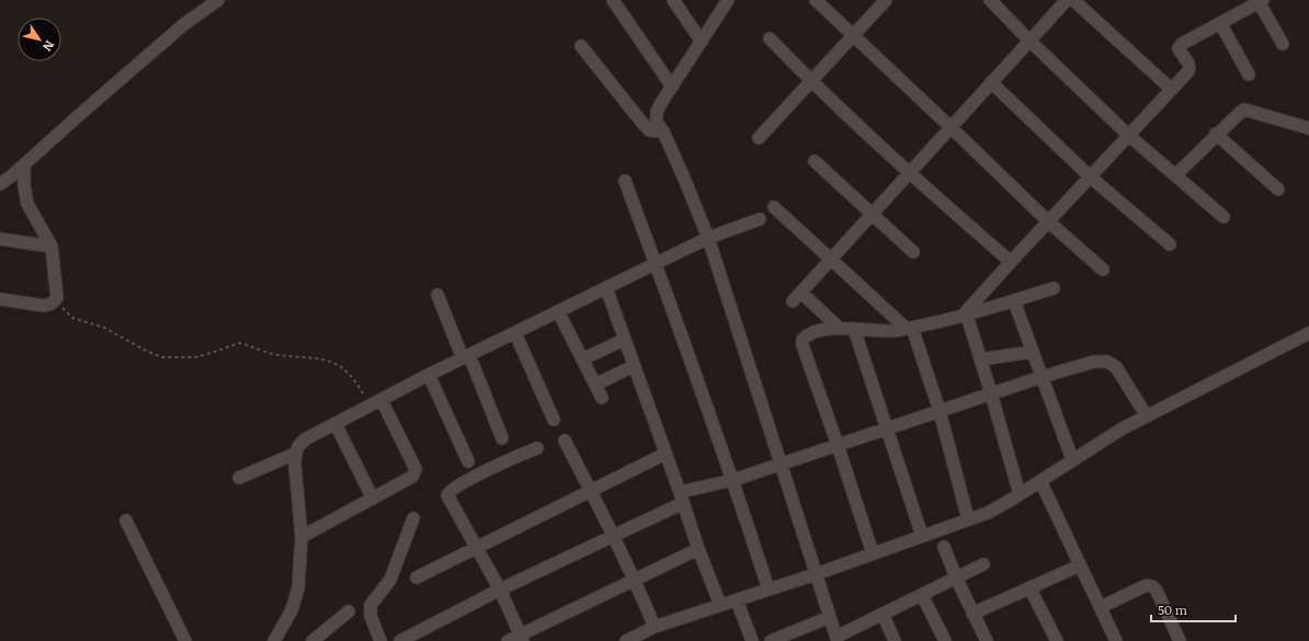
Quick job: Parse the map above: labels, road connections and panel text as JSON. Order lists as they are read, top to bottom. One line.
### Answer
{"scale_bar":"50 m","north":"bottom right"}
